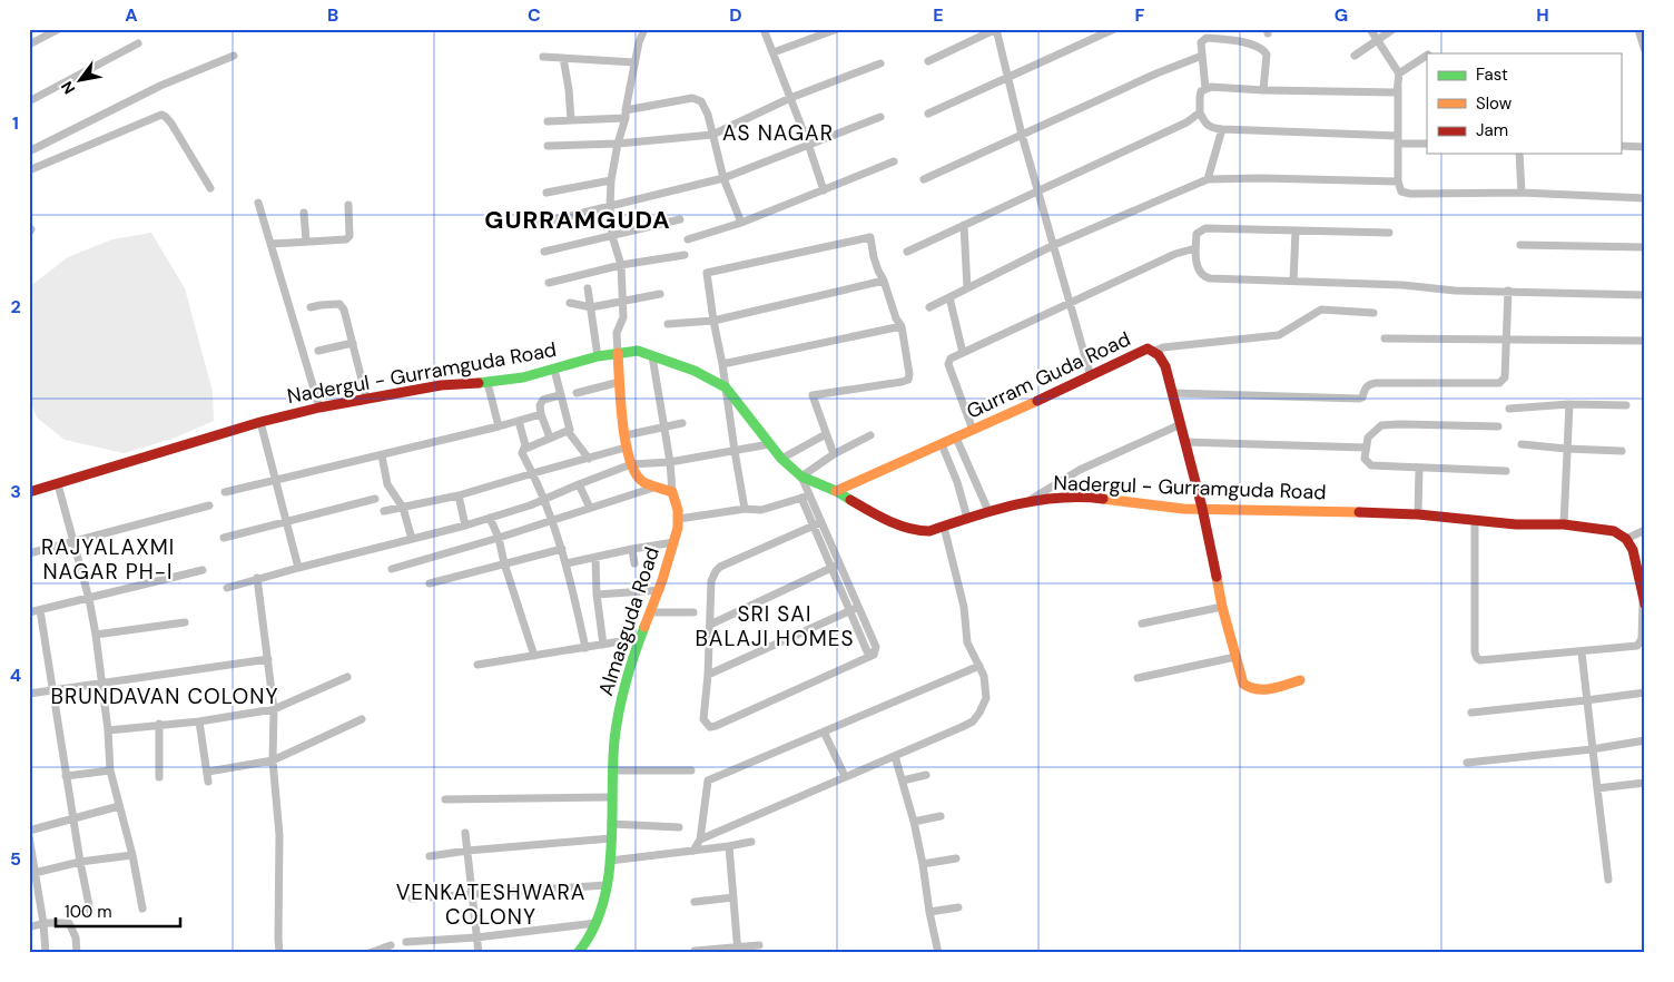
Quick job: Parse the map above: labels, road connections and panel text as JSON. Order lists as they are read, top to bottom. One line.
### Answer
{"streets":{"main road":["Nadergul - Gurramguda Road","Gurram Guda Road","Almasguda Road"]},"crossings":[["Nadergul - Gurramguda Road","Gurram Guda Road"]],"districts":["AS NAGAR","GURRAMGUDA","RAJYALAXMI NAGAR PH-I","SRI SAI BALAJI HOMES","BRUNDAVAN COLONY","VENKATESHWARA COLONY"],"legend":["Fast","Slow","Jam"],"scale_bar":"100 m","north":"bottom left","grid":{"columns":["A","B","C","D","E","F","G","H"],"rows":["1","2","3","4","5"]}}
